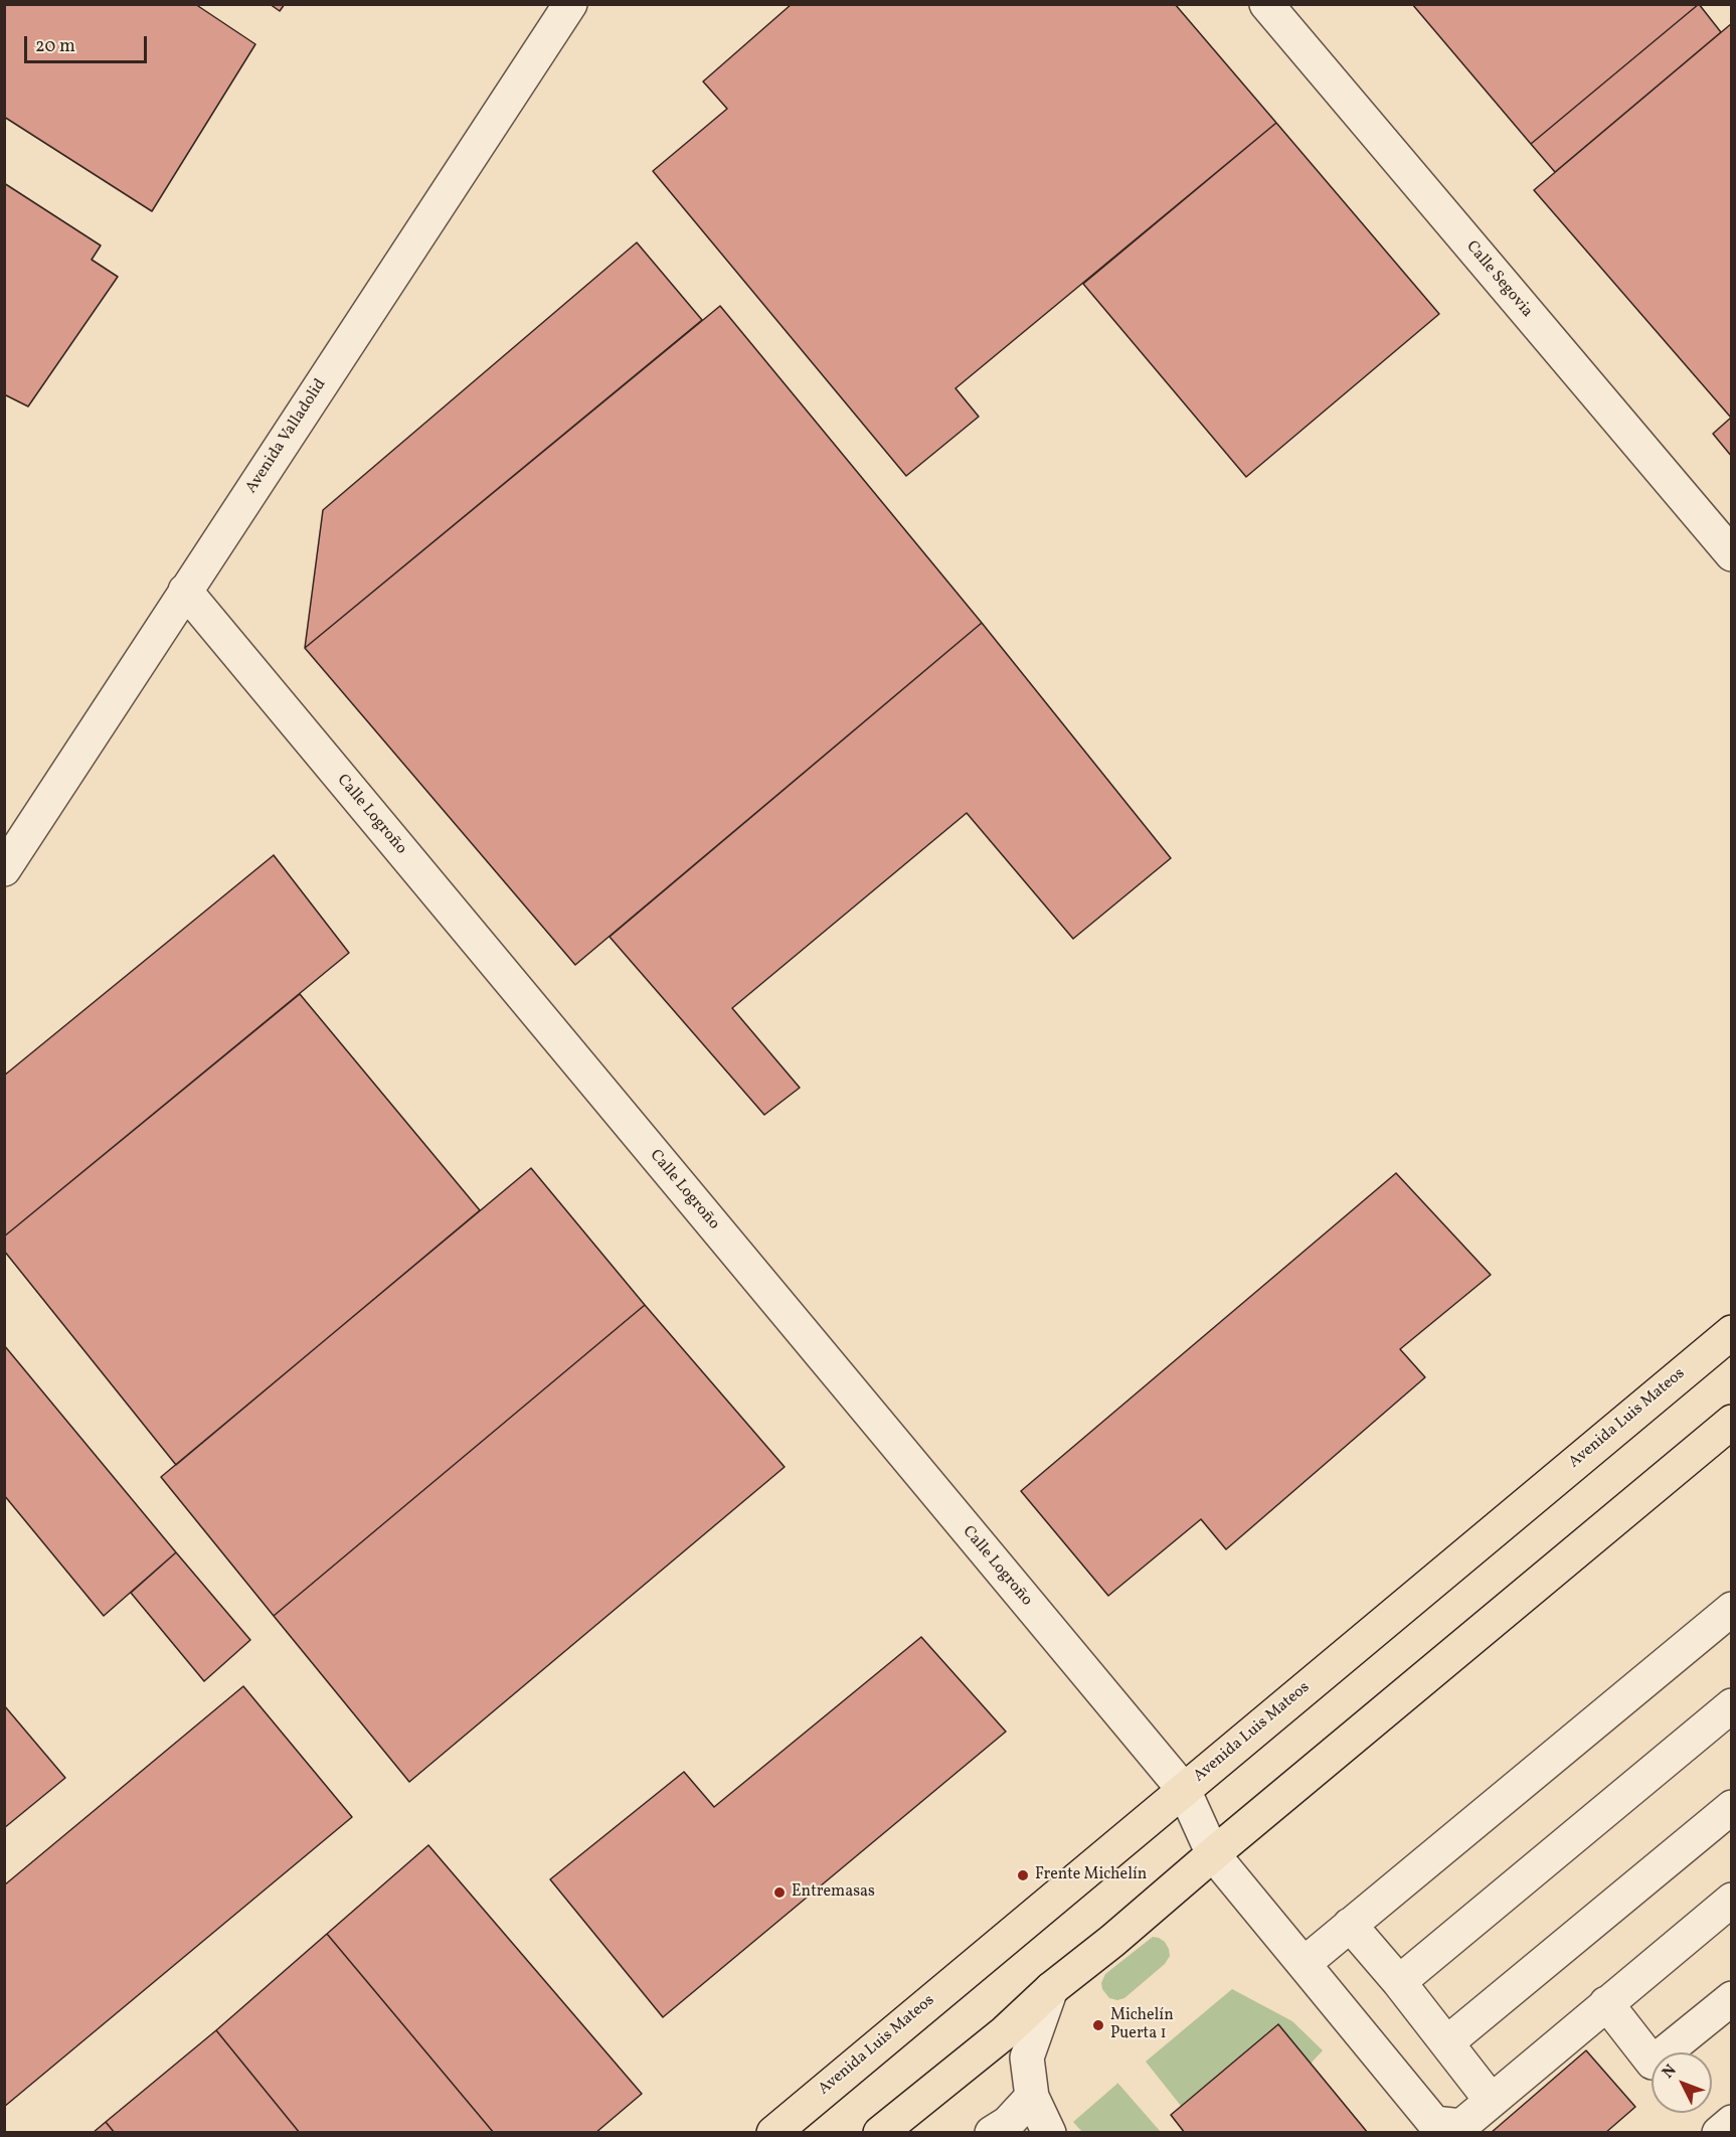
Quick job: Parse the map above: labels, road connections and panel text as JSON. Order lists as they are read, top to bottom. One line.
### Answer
{"streets":{"highway":["Avenida Luis Mateos"],"street":["Calle Segovia","Avenida Valladolid","Calle Logroño"]},"crossings":[["Avenida Valladolid","Calle Logroño"],["Calle Logroño","Avenida Luis Mateos"]],"places":["Frente Michelín","Entremasas","Michelín Puerta 1"],"scale_bar":"20 m","north":"top left"}
